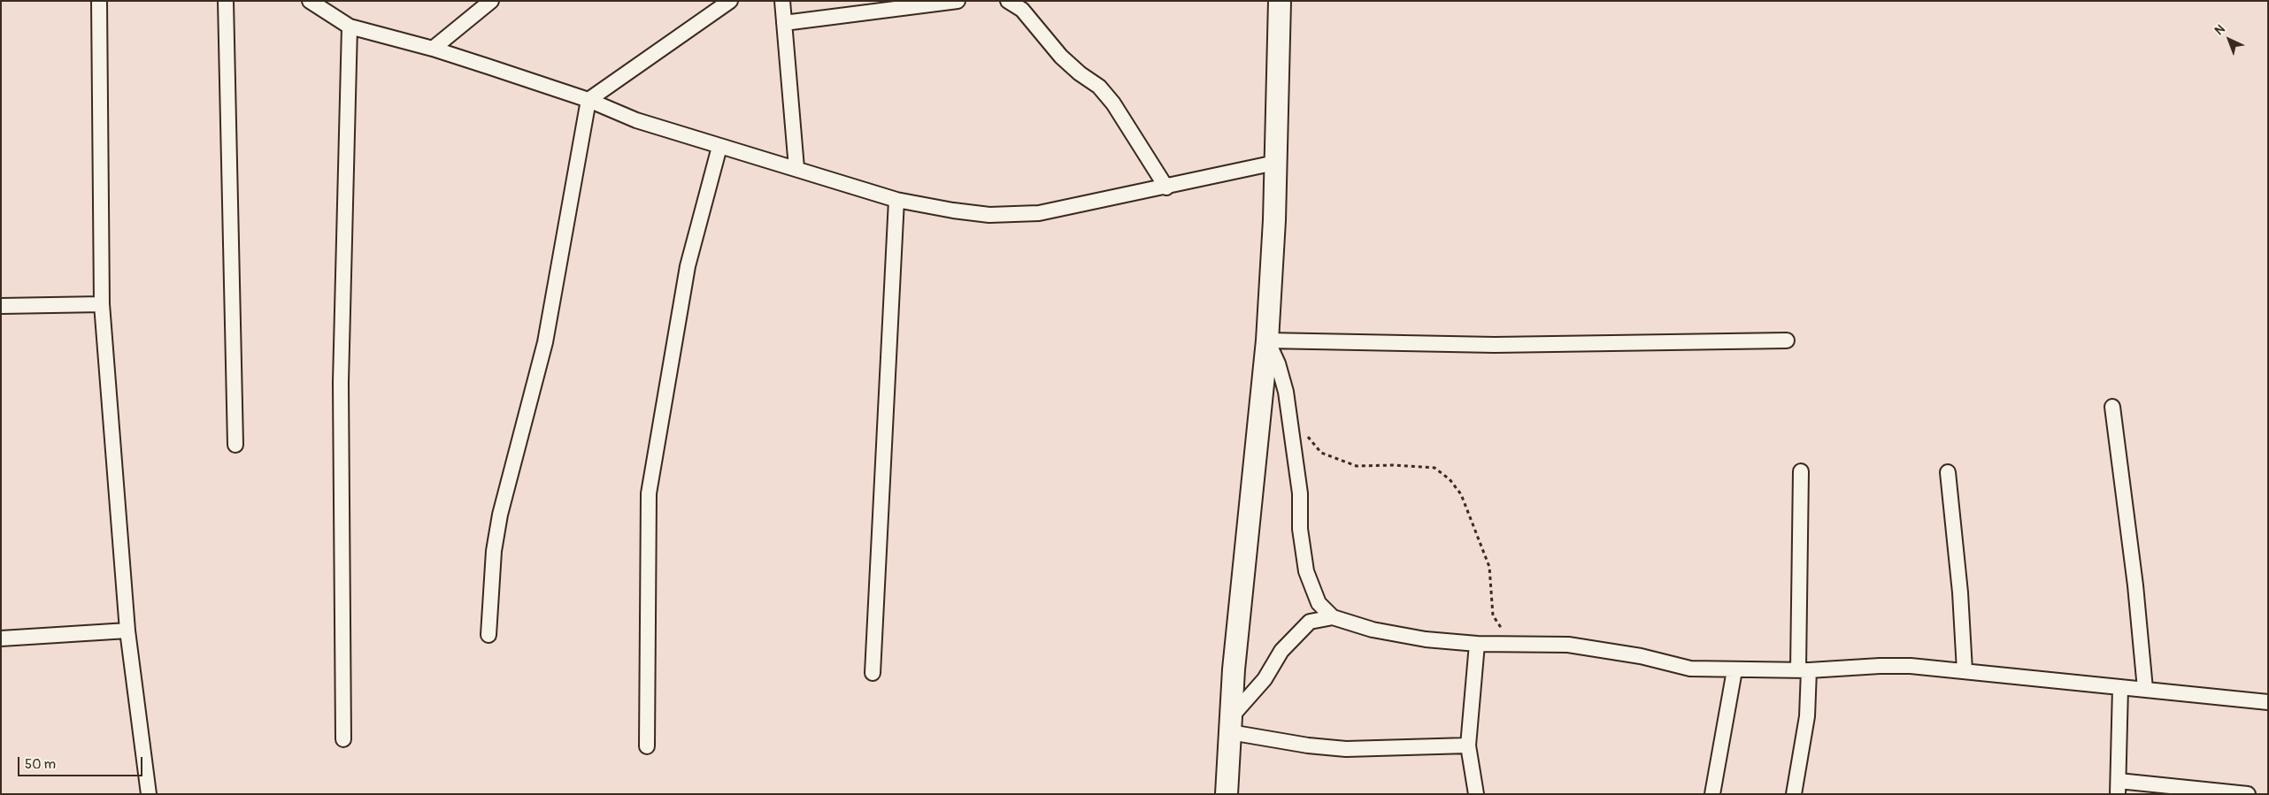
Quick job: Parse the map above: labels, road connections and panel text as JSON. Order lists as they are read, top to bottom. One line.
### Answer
{"scale_bar":"50 m","north":"top left"}
